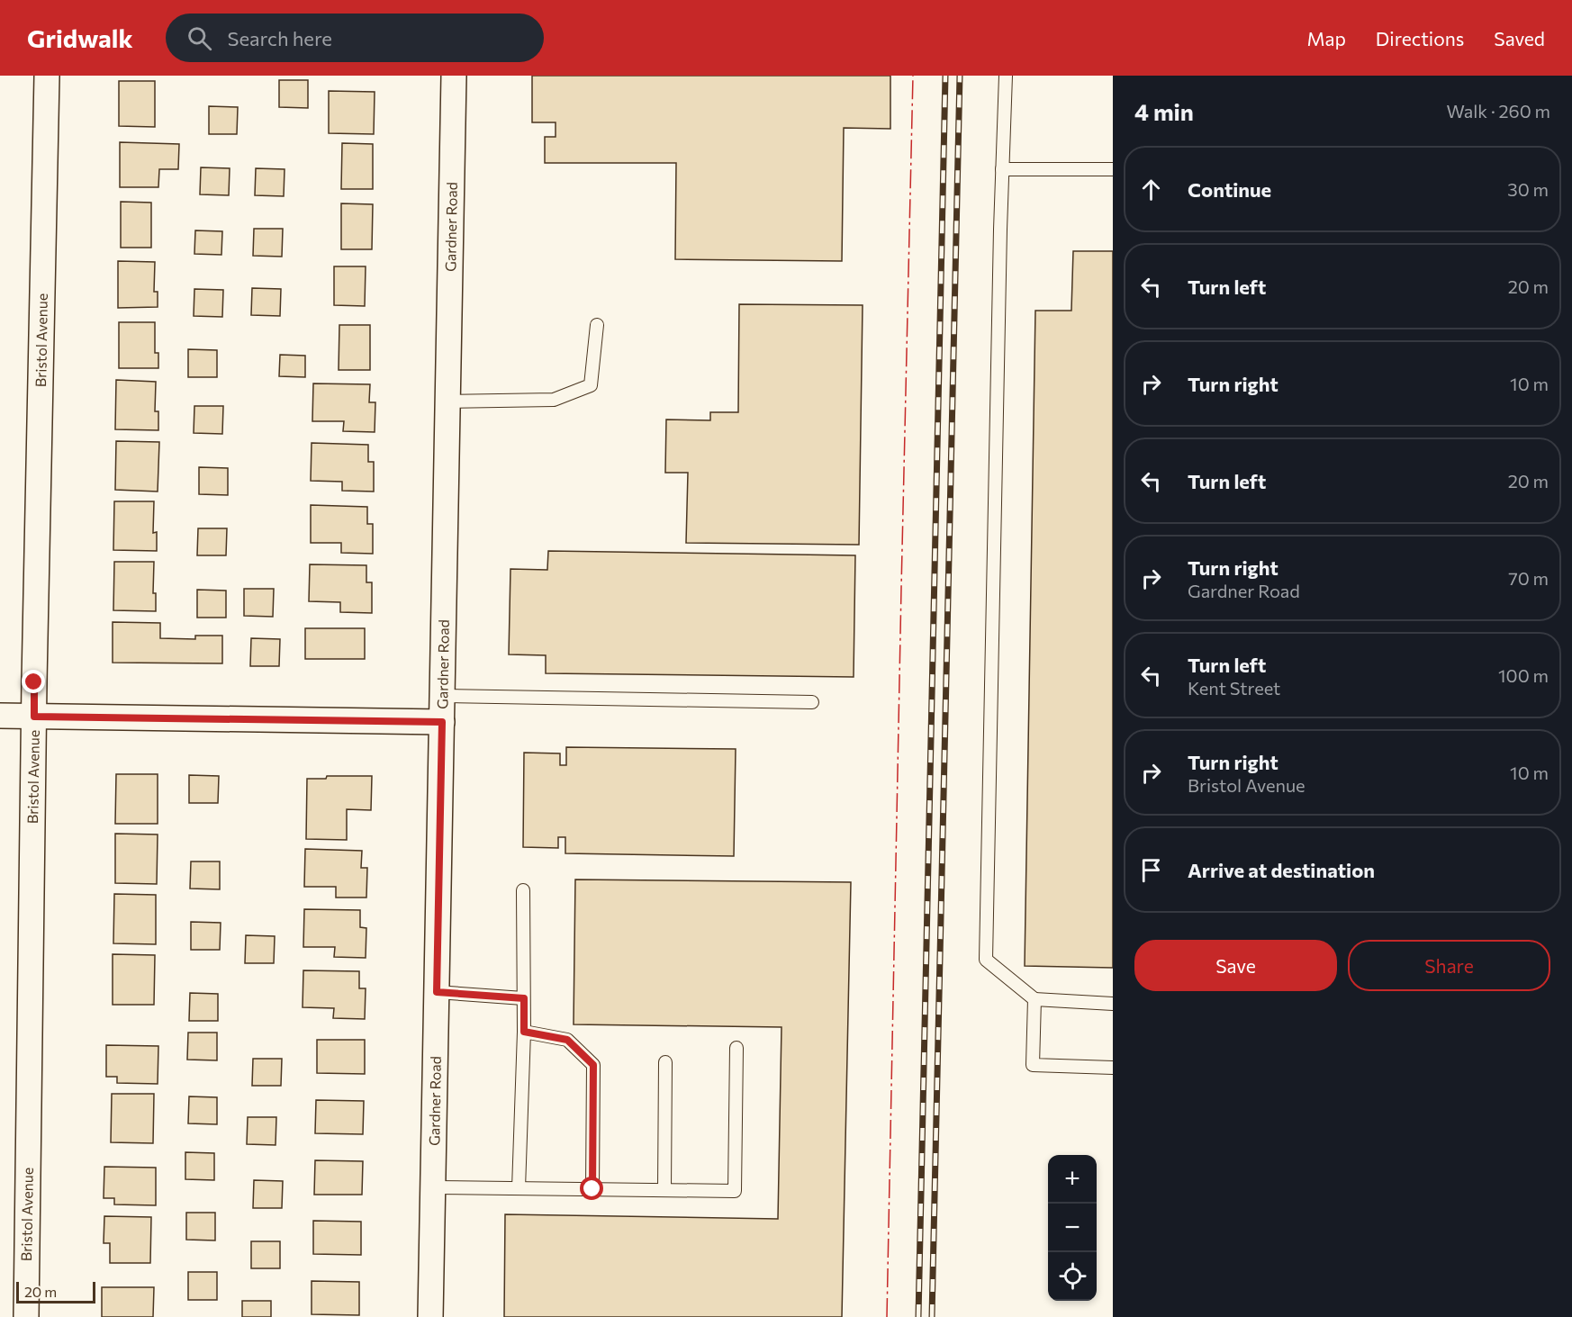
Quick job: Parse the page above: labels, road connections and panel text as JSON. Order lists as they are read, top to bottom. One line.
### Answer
{"streets":{"street":["Gardner Road","Bristol Avenue"]},"scale_bar":"20 m","page":{"header":"Gridwalk","search":"Search here","nav":["Map","Directions","Saved"],"heading":["4 min","Walk · 260 m"],"list":[["Continue","30 m"],["Turn left","20 m"],["Turn right","10 m"],["Turn left","20 m"],["Turn right","Gardner Road","70 m"],["Turn left","Kent Street","100 m"],["Turn right","Bristol Avenue","10 m"],"Arrive at destination"],"buttons":["Save","Share"],"map_buttons":["+","−"],"scale":"20 m"}}
